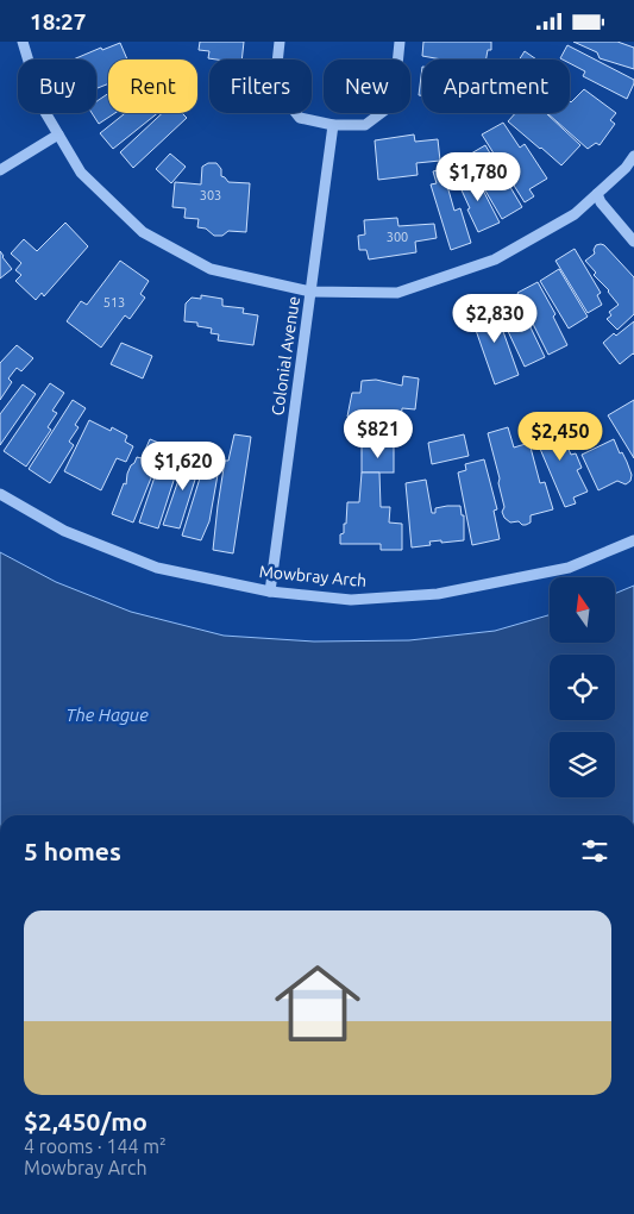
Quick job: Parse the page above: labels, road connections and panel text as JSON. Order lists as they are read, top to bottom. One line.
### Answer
{"streets":{"street":["Colonial Avenue","Mowbray Arch"]},"crossings":[["Colonial Avenue","Mowbray Arch"]],"water":["The Hague"],"house_numbers":["303","300","513"],"north":"top","page":{"status":"18:27","chip":["Buy","Rent","Filters","New","Apartment"],"price":["$1,780","$2,830","$821","$2,450","$1,620"],"heading":"5 homes","list":[{"name":"$2,450/mo","note":"4 rooms · 144 m² · Mowbray Arch"}]}}
